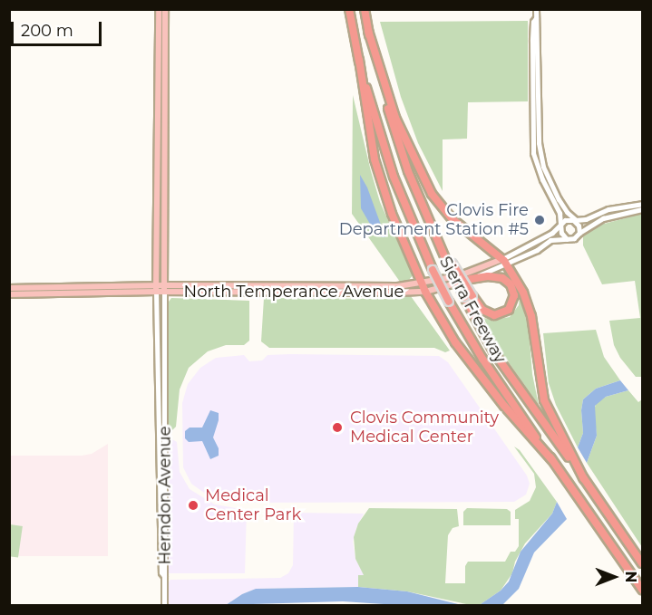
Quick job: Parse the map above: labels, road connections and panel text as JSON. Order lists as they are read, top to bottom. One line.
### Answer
{"streets":{"highway":["Sierra Freeway"],"main road":["North Temperance Avenue","Herndon Avenue"]},"crossings":[["North Temperance Avenue","Herndon Avenue"]],"places":["Clovis Fire Department Station #5","Clovis Community Medical Center","Medical Center Park"],"scale_bar":"200 m","north":"right"}
